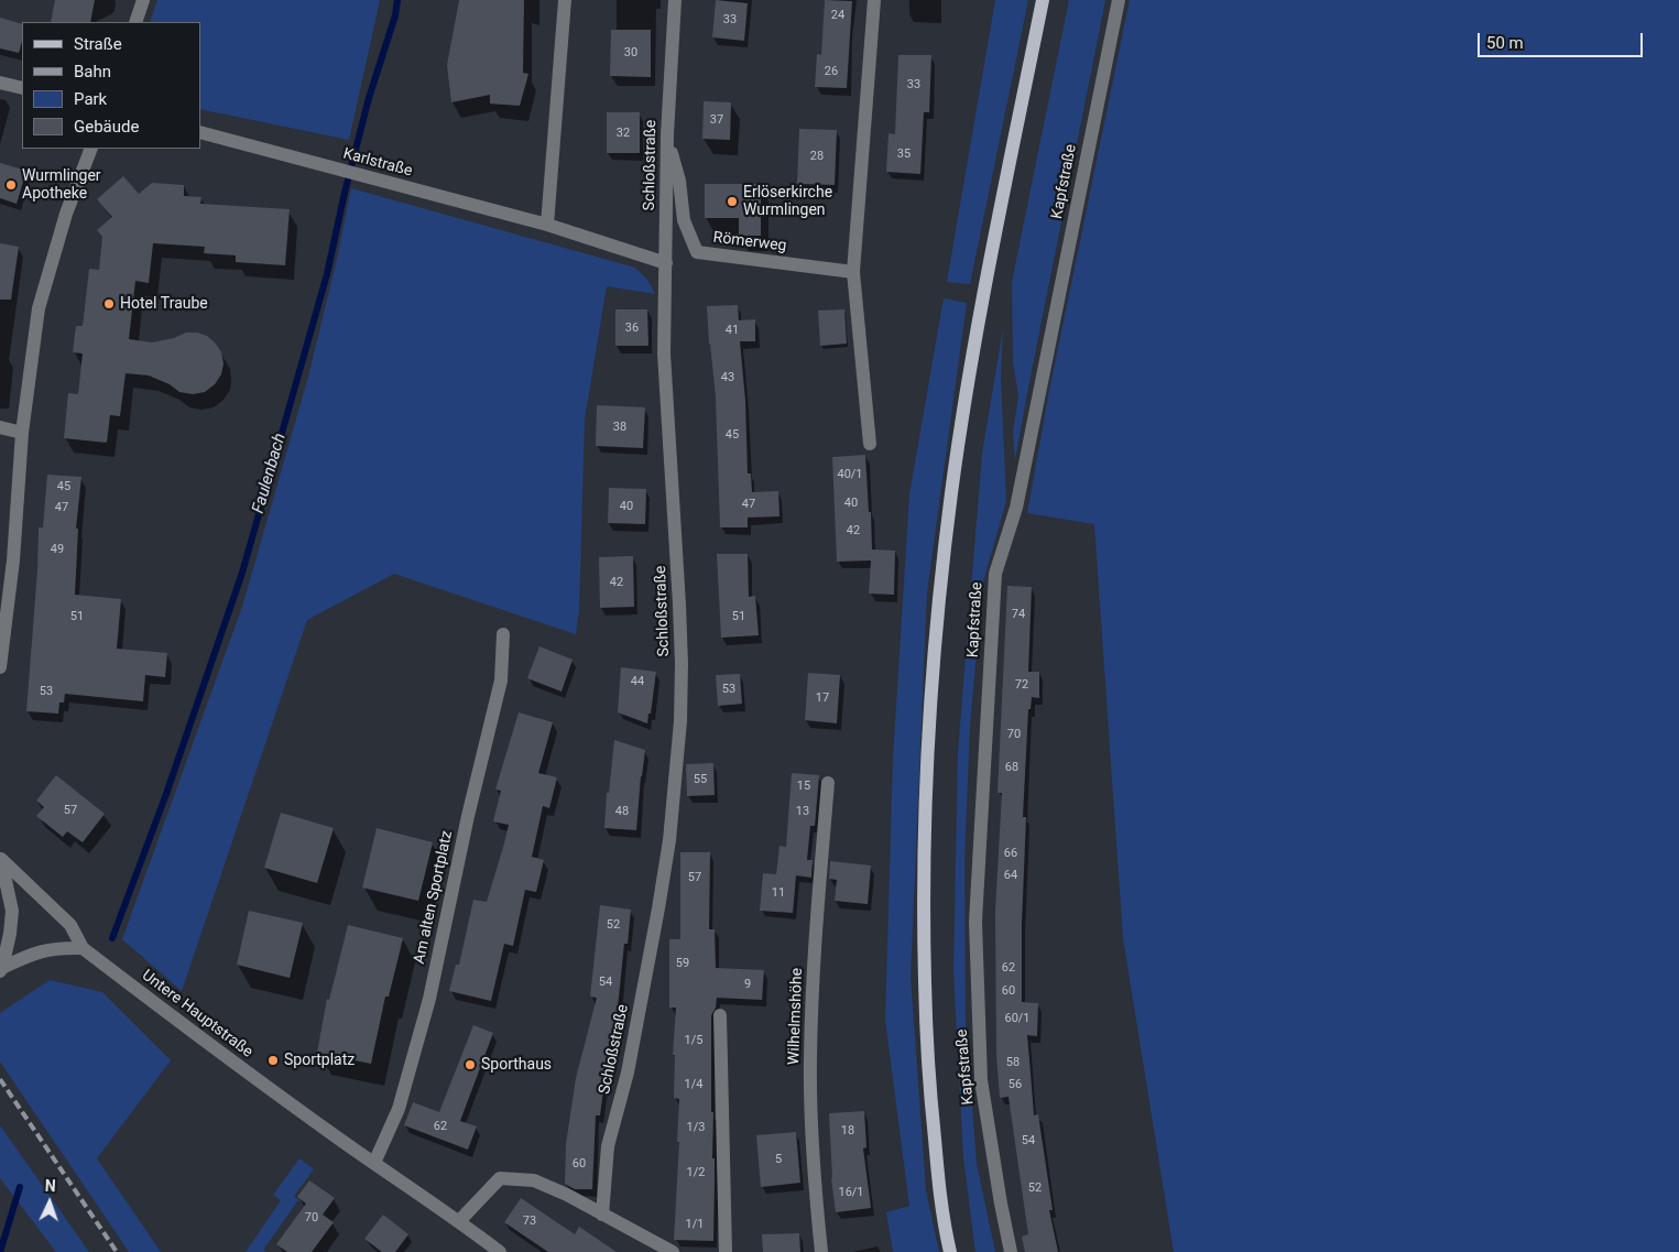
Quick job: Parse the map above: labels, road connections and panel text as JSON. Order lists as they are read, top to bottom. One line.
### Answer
{"streets":{"street":["Karlstraße","Schloßstraße","Kapfstraße","Römerweg","Am alten Sportplatz","Untere Hauptstraße","Wilhelmshöhe"]},"crossings":[["Karlstraße","Schloßstraße"],["Schloßstraße","Römerweg"],["Am alten Sportplatz","Untere Hauptstraße"]],"water":["Faulenbach"],"places":["Wurmlinger Apotheke","Erlöserkirche Wurmlingen","Hotel Traube","Sportplatz","Sporthaus"],"house_numbers":["24","33","30","26","33","37","32","35","28","36","41","43","38","45","40/1","45","40","47","40","47","42","49","42","74","51","51","44","72","53","53","17","70","68","55","15","57","48","13","66","64","57","11","52","59","62","54","9","60","60/1","1/5","58","1/4","56","62","1/3","18","54","5","60","1/2","52","16/1","70","73","1/1"],"legend":["Straße","Bahn","Park","Gebäude"],"scale_bar":"50 m","north":"top"}
